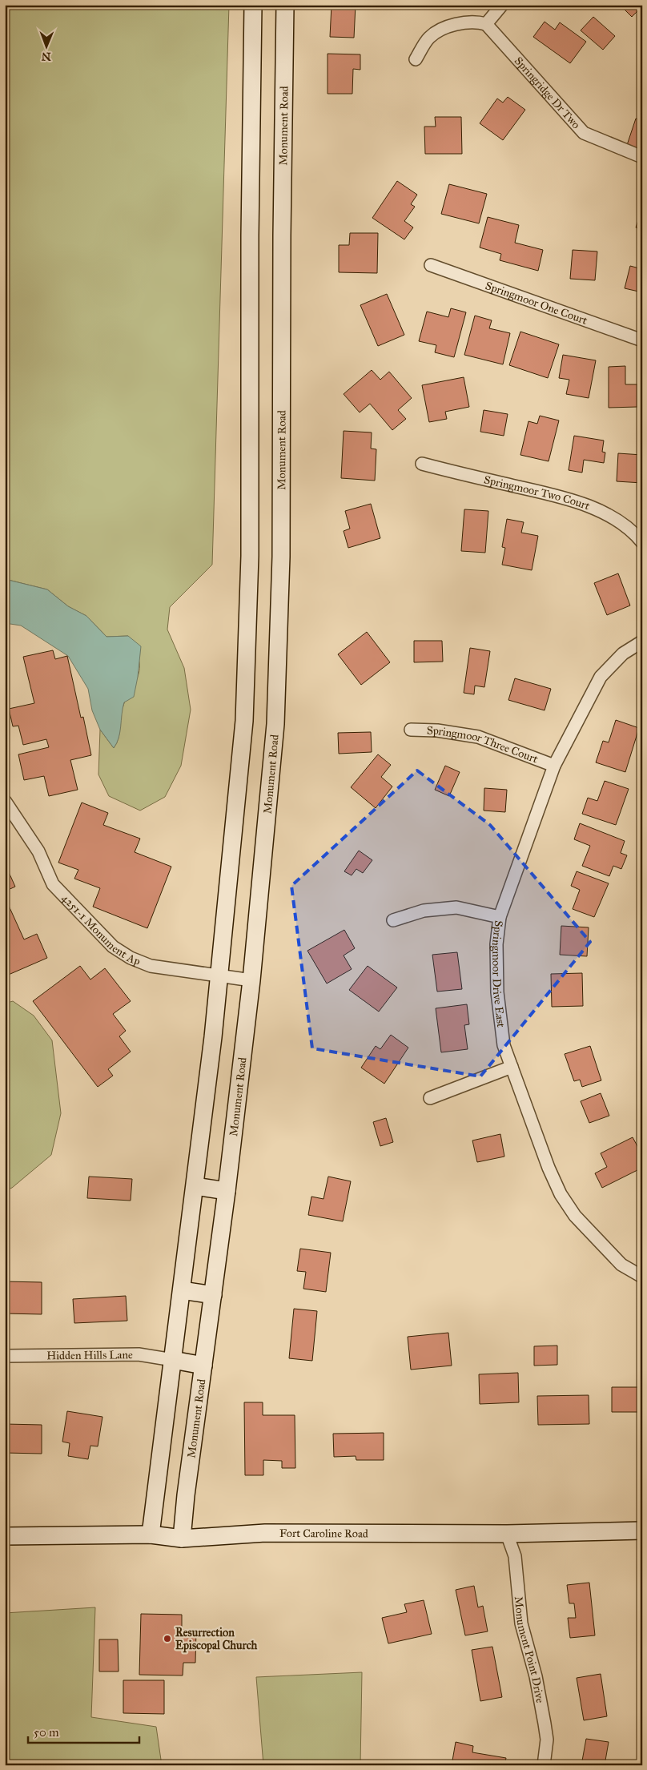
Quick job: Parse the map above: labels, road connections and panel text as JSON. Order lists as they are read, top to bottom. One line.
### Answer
{"streets":{"street":["Springridge Dr Two","Monument Road","Springmoor One Court","Springmoor Two Court","Springmoor Three Court","4251-1 Monument Ap","Springmoor Drive East","Hidden Hills Lane","Fort Caroline Road","Monument Point Drive"]},"crossings":[["Monument Road","4251-1 Monument Ap"],["Monument Road","Fort Caroline Road"],["Springmoor Three Court","Springmoor Drive East"],["Fort Caroline Road","Monument Point Drive"]],"places":["Resurrection Episcopal Church"],"scale_bar":"50 m","north":"bottom"}
